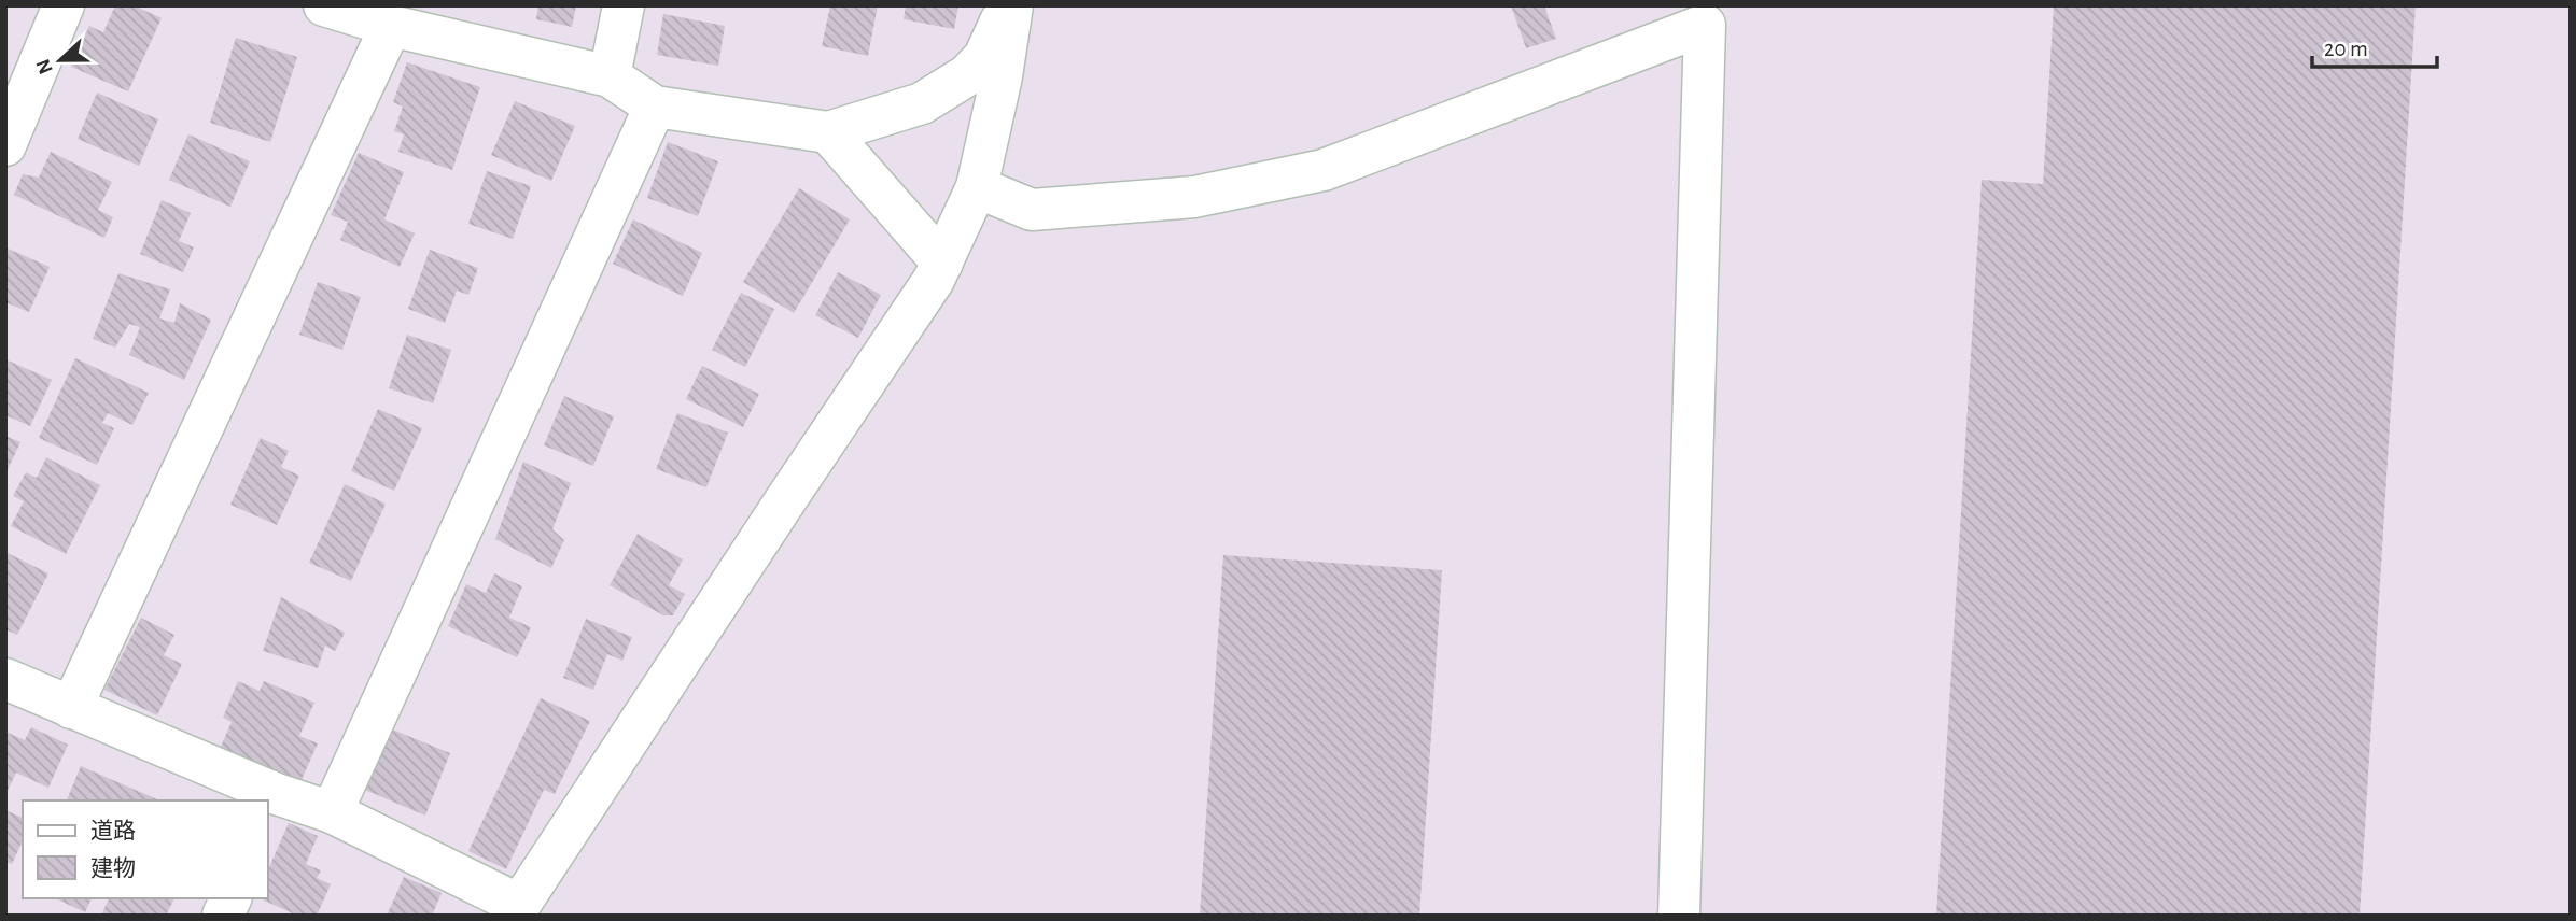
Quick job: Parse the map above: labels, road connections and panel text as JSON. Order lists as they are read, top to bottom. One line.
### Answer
{"legend":["道路","建物"],"scale_bar":"20 m","north":"left"}
